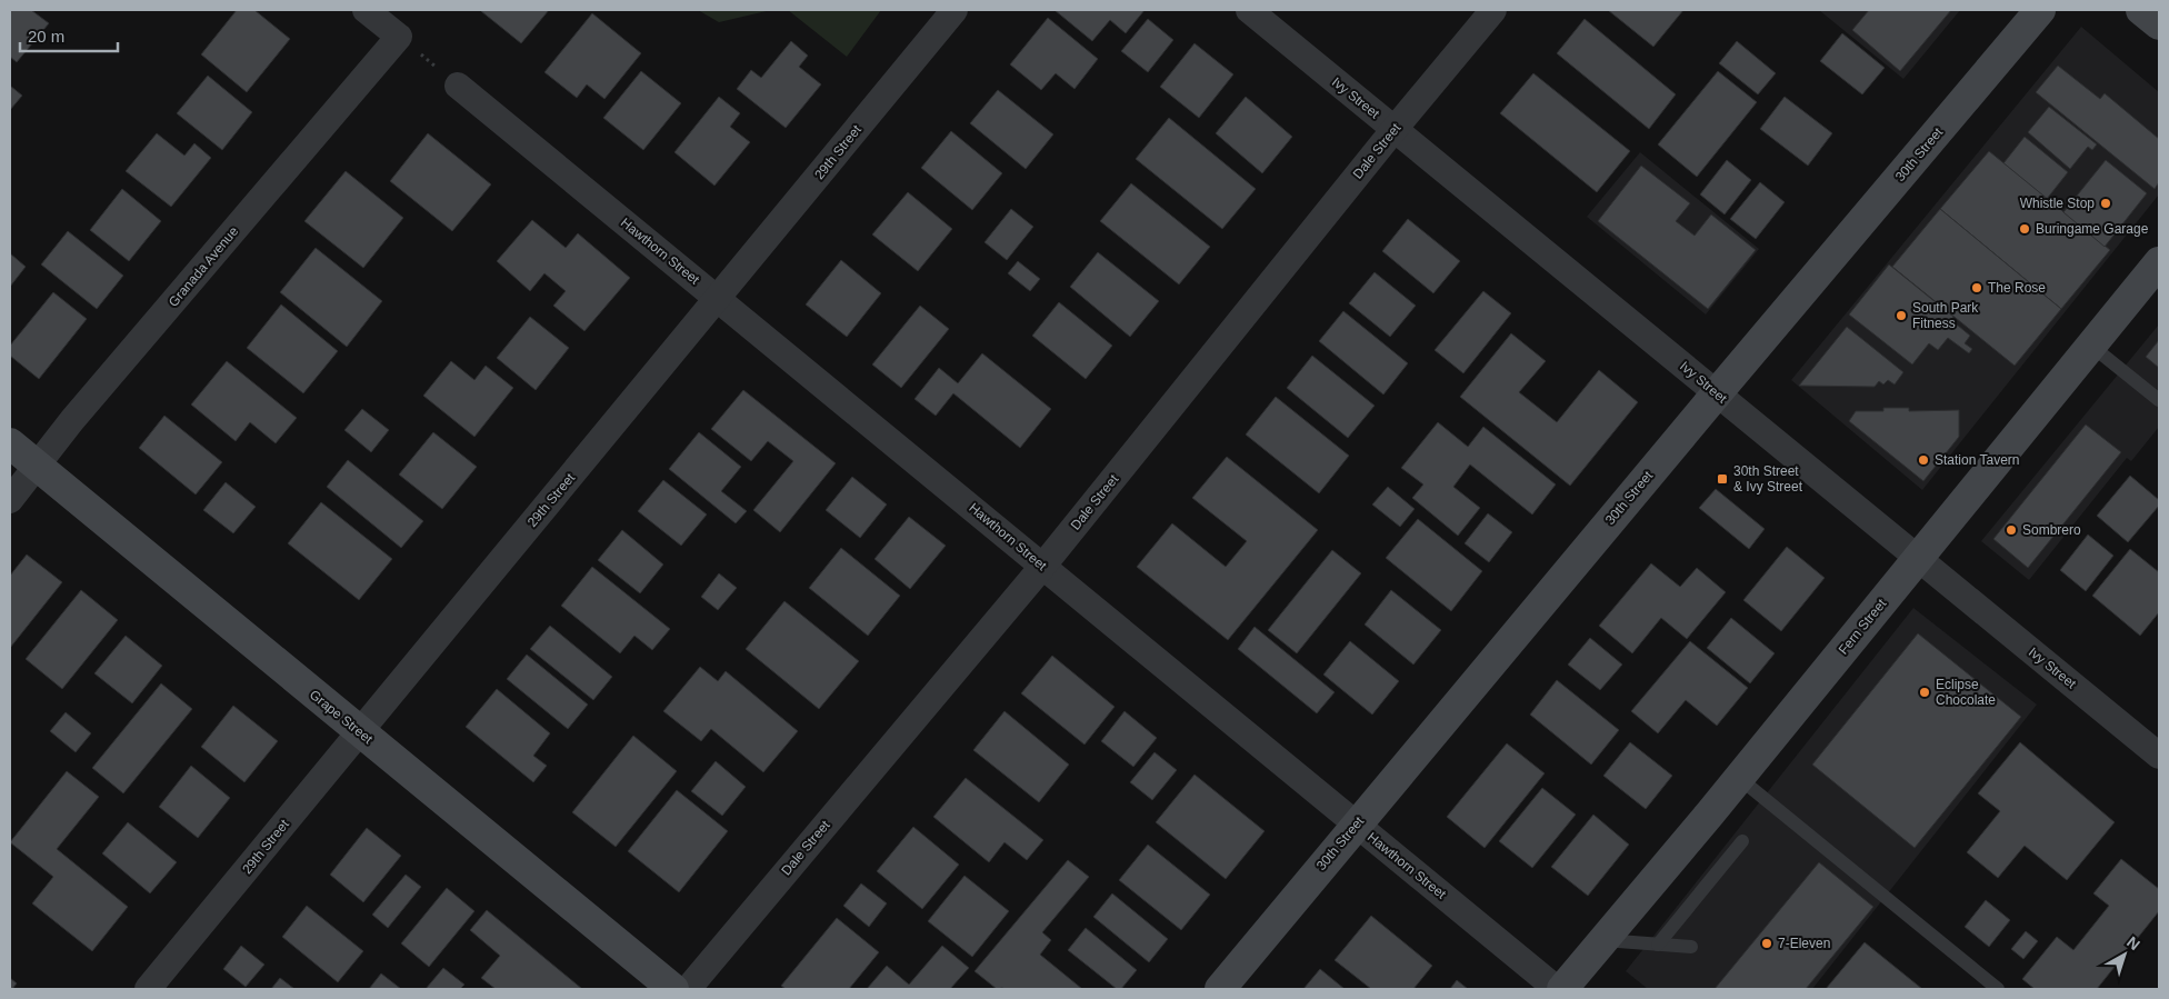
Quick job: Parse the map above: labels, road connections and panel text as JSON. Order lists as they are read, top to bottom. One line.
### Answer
{"streets":{"street":["Ivy Street","Dale Street","29th Street","30th Street","Hawthorn Street","Granada Avenue","Fern Street","Grape Street"]},"crossings":[["Ivy Street","Dale Street"],["Ivy Street","30th Street"],["Ivy Street","Fern Street"],["Dale Street","Hawthorn Street"],["29th Street","Hawthorn Street"],["29th Street","Grape Street"],["30th Street","Hawthorn Street"],["Granada Avenue","Grape Street"]],"places":{"other":["Whistle Stop","Buringame Garage","The Rose","South Park Fitness","Station Tavern","Sombrero","Eclipse Chocolate","7-Eleven"],"transit":["30th Street & Ivy Street"]},"scale_bar":"20 m","north":"top right"}
